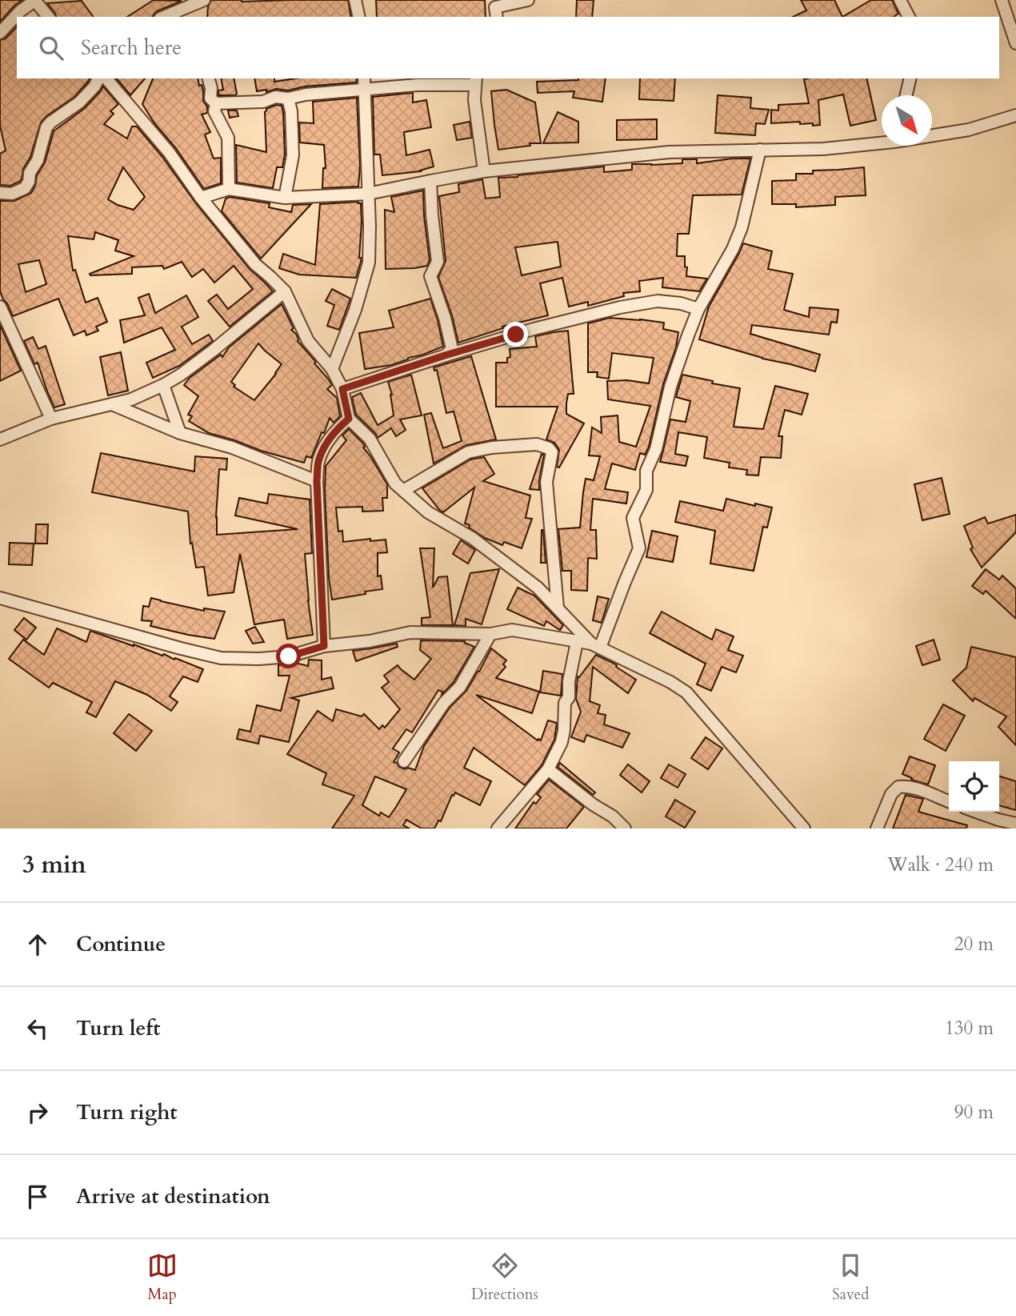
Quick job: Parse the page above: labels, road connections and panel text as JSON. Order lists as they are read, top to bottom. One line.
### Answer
{"north":"bottom right","page":{"search":"Search here","heading":["3 min","Walk · 240 m"],"list":[["Continue","20 m"],["Turn left","130 m"],["Turn right","90 m"],"Arrive at destination"],"nav":["Map","Directions","Saved"]}}
